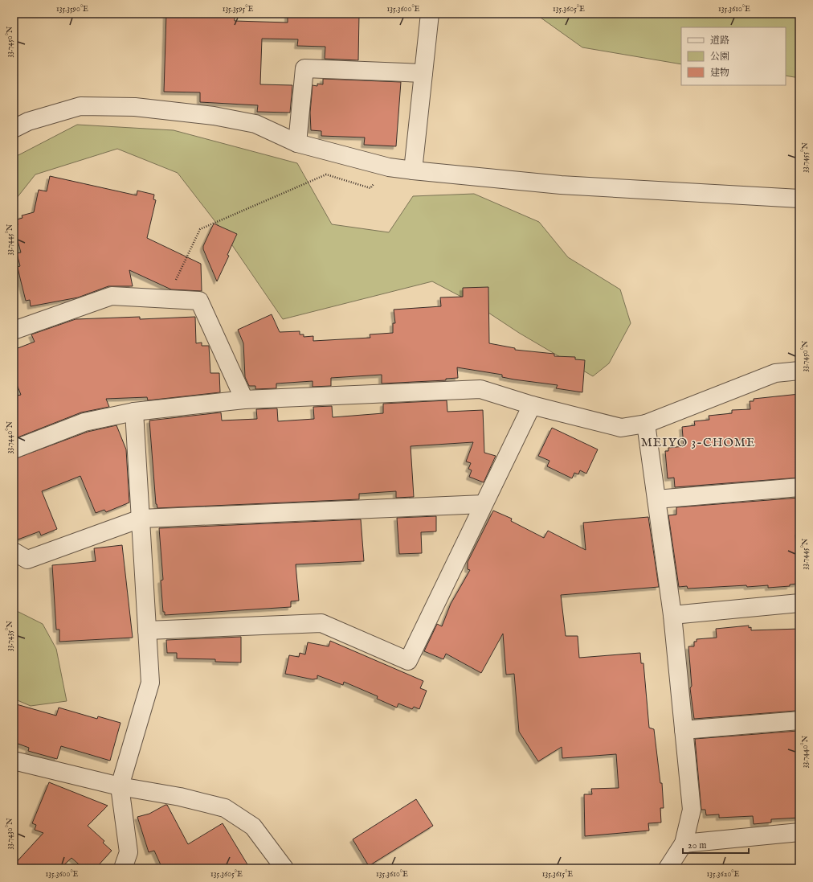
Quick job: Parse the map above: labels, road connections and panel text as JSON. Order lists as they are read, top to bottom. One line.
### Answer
{"districts":["MEIYO 3-CHOME"],"legend":["道路","公園","建物"],"scale_bar":"20 m","coordinates":["135.3590°E","135.3595°E","135.3600°E","135.3605°E","135.3610°E","33.7450°N","33.7455°N","33.7445°N","33.7440°N","33.7435°N","33.7430°N","135.3615°E","135.3620°E"]}
